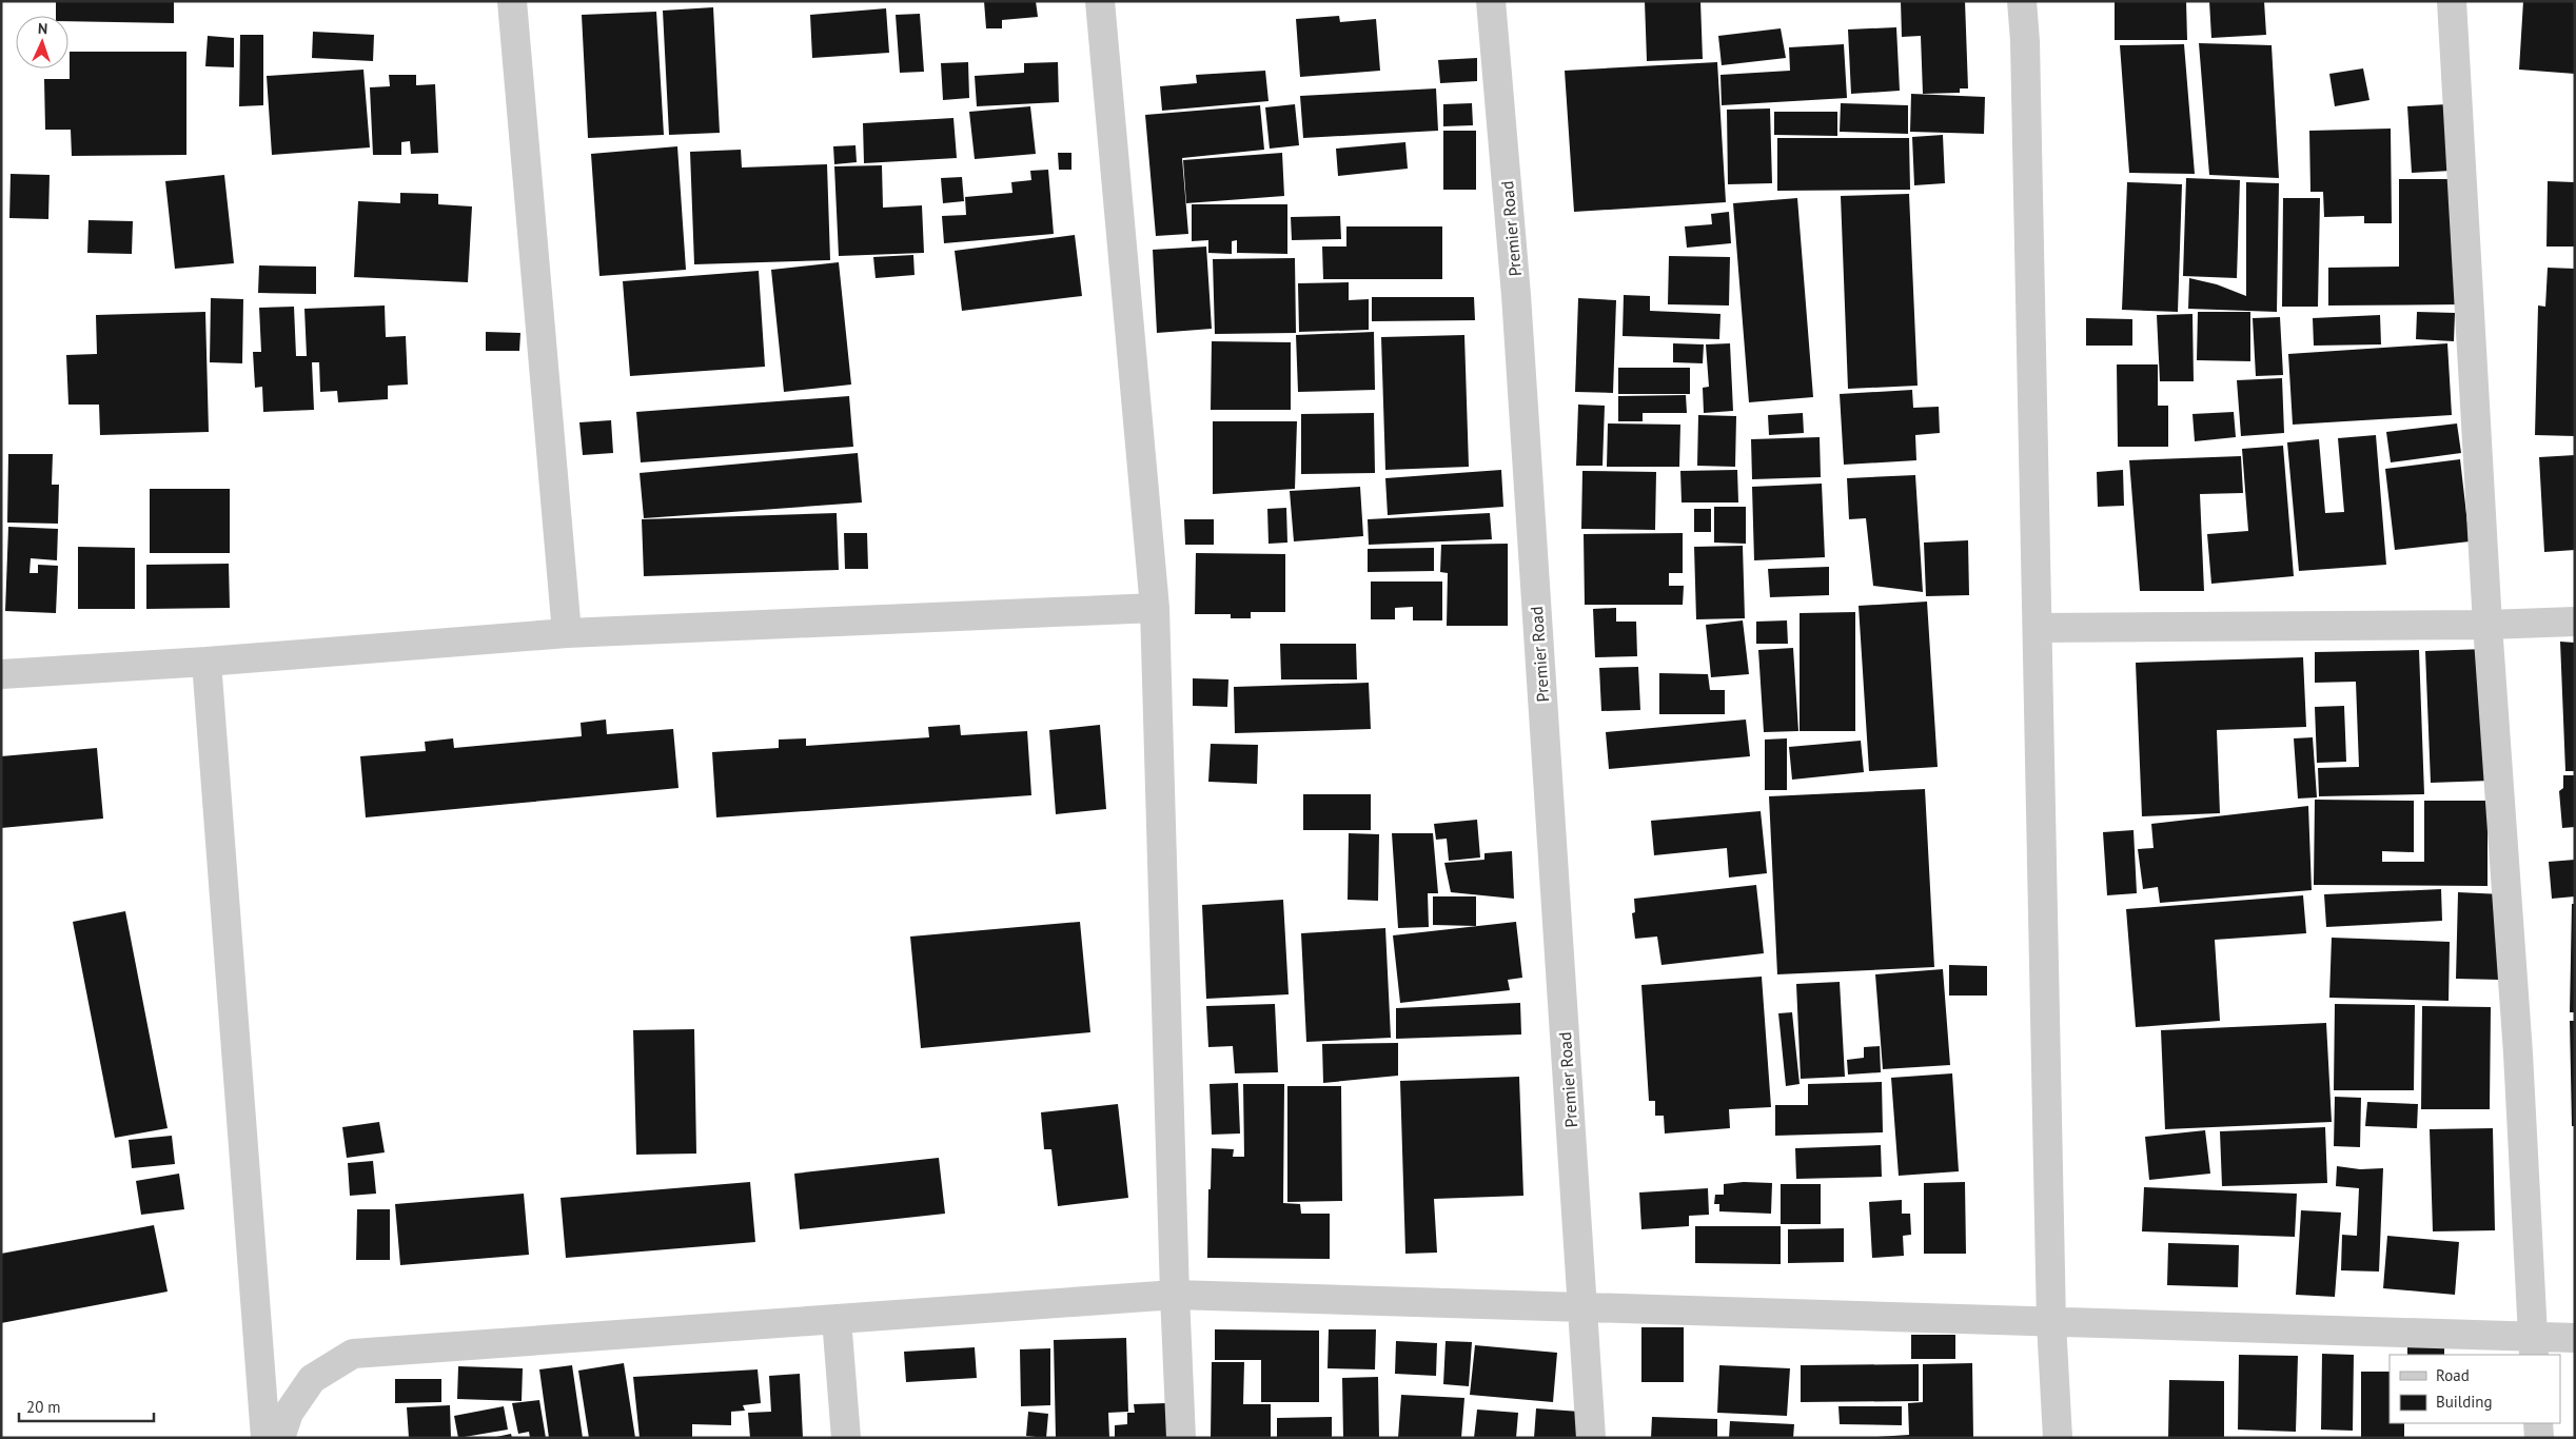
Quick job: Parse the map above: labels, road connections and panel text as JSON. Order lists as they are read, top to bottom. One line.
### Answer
{"streets":{"street":["Premier Road"]},"legend":["Road","Building"],"scale_bar":"20 m","north":"top"}
